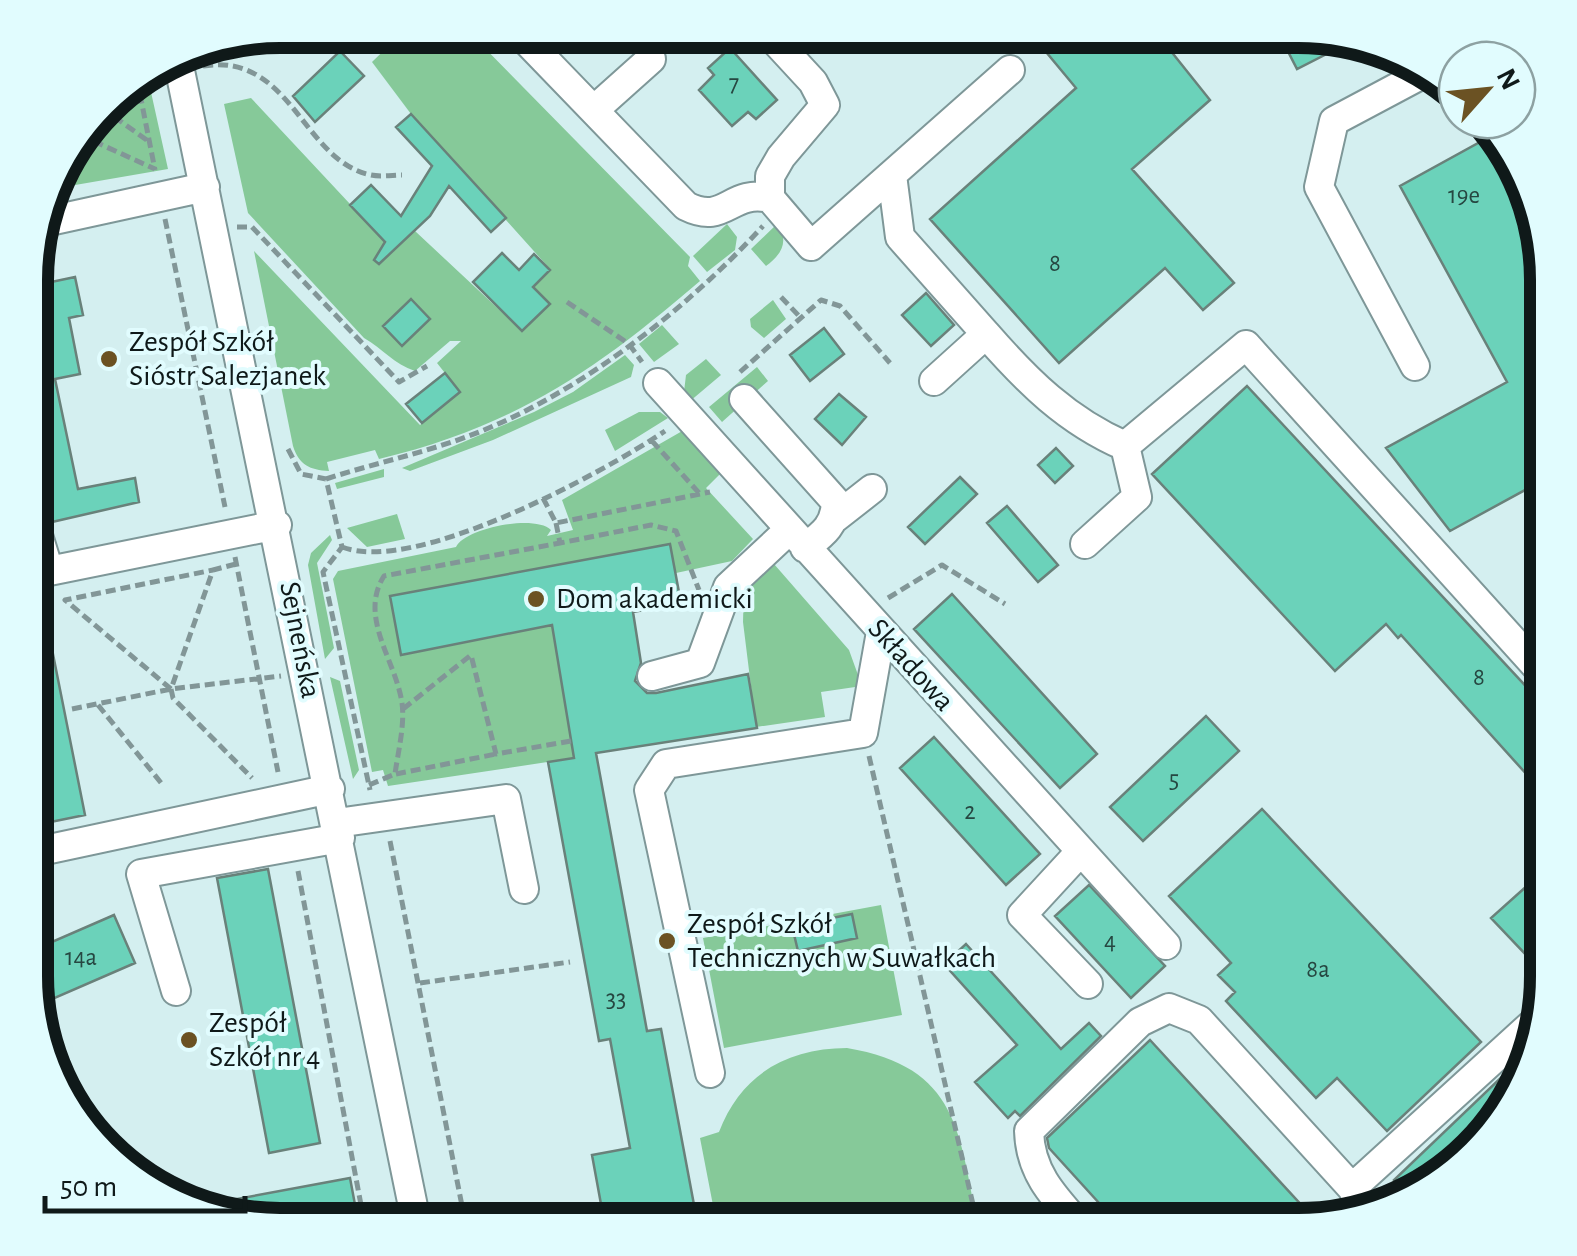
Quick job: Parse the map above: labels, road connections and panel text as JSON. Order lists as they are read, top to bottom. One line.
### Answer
{"streets":{"street":["Sejneńska","Składowa"]},"places":["Zespół Szkół Sióstr Salezjanek","Dom akademicki","Zespół Szkół Technicznych w Suwałkach","Zespół Szkół nr 4"],"house_numbers":["7","19e","8","8","5","2","4","14a","8a","33"],"scale_bar":"50 m","north":"top right"}
